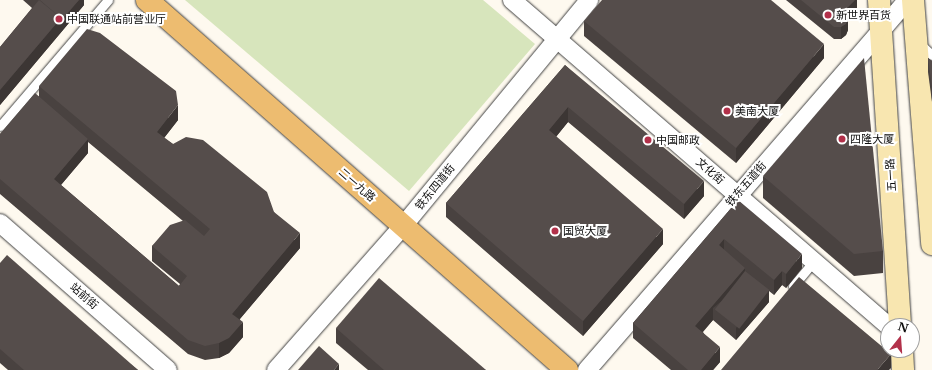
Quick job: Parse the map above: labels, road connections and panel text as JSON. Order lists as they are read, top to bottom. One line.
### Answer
{"streets":{"main road":["五一路","二一九路"],"street":["文化街","铁东五道街","铁东四道街","站前街"]},"crossings":[["文化街","铁东五道街"],["文化街","铁东四道街"],["五一路","铁东五道街"],["二一九路","铁东四道街"]],"places":["新世界百货","中国联通站前营业厅","美南大厦","四隆大厦","中国邮政","国贸大厦"],"north":"top"}
